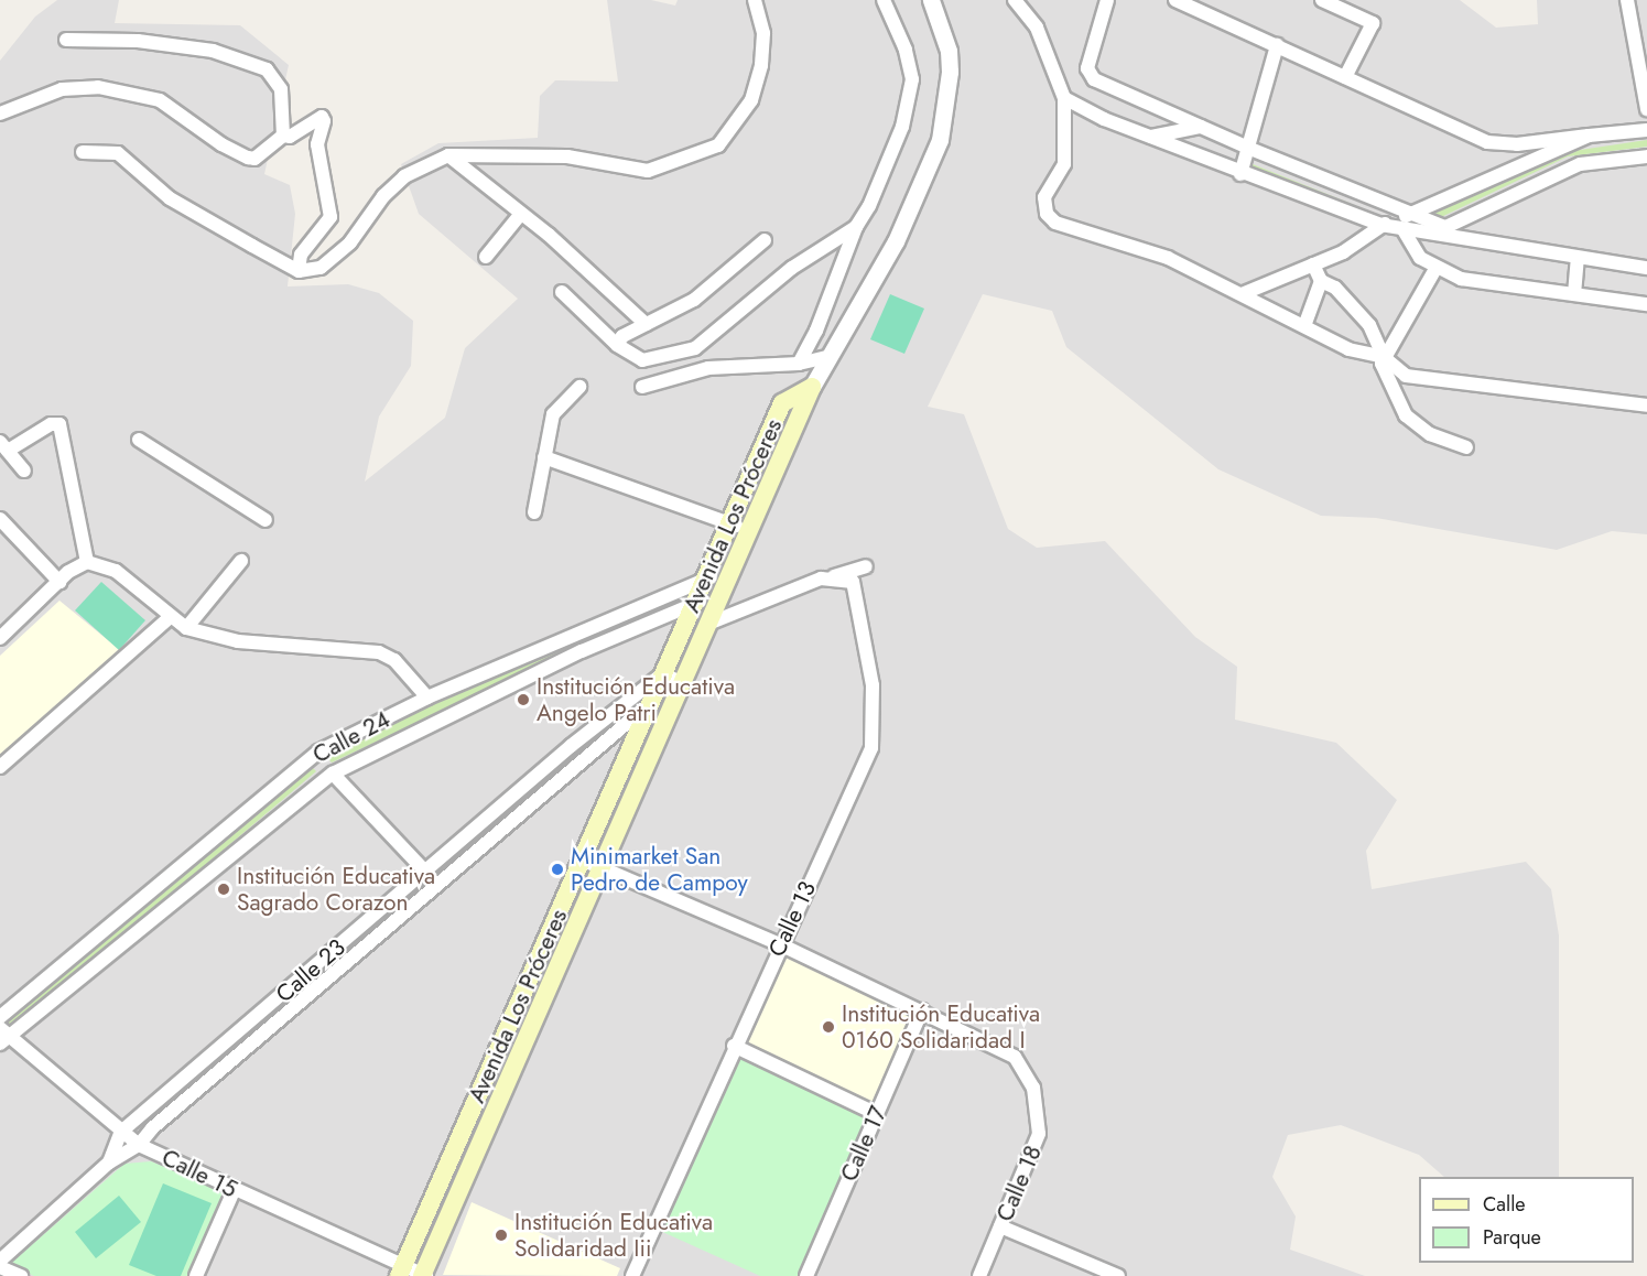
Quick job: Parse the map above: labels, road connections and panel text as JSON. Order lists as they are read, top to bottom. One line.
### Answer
{"streets":{"main road":["Avenida Los Próceres"],"street":["Calle 24","Calle 13","Calle 23","Calle 17","Calle 15","Calle 18"]},"crossings":[["Avenida Los Próceres","Calle 24"],["Avenida Los Próceres","Calle 23"],["Avenida Los Próceres","Calle 15"],["Calle 24","Calle 15"],["Calle 23","Calle 15"],["Calle 17","Calle 18"]],"places":["Institución Educativa Angelo Patri","Minimarket San Pedro de Campoy","Institución Educativa Sagrado Corazon","Institución Educativa 0160 Solidaridad I","Institución Educativa Solidaridad Iii"],"legend":["Calle","Parque"]}
